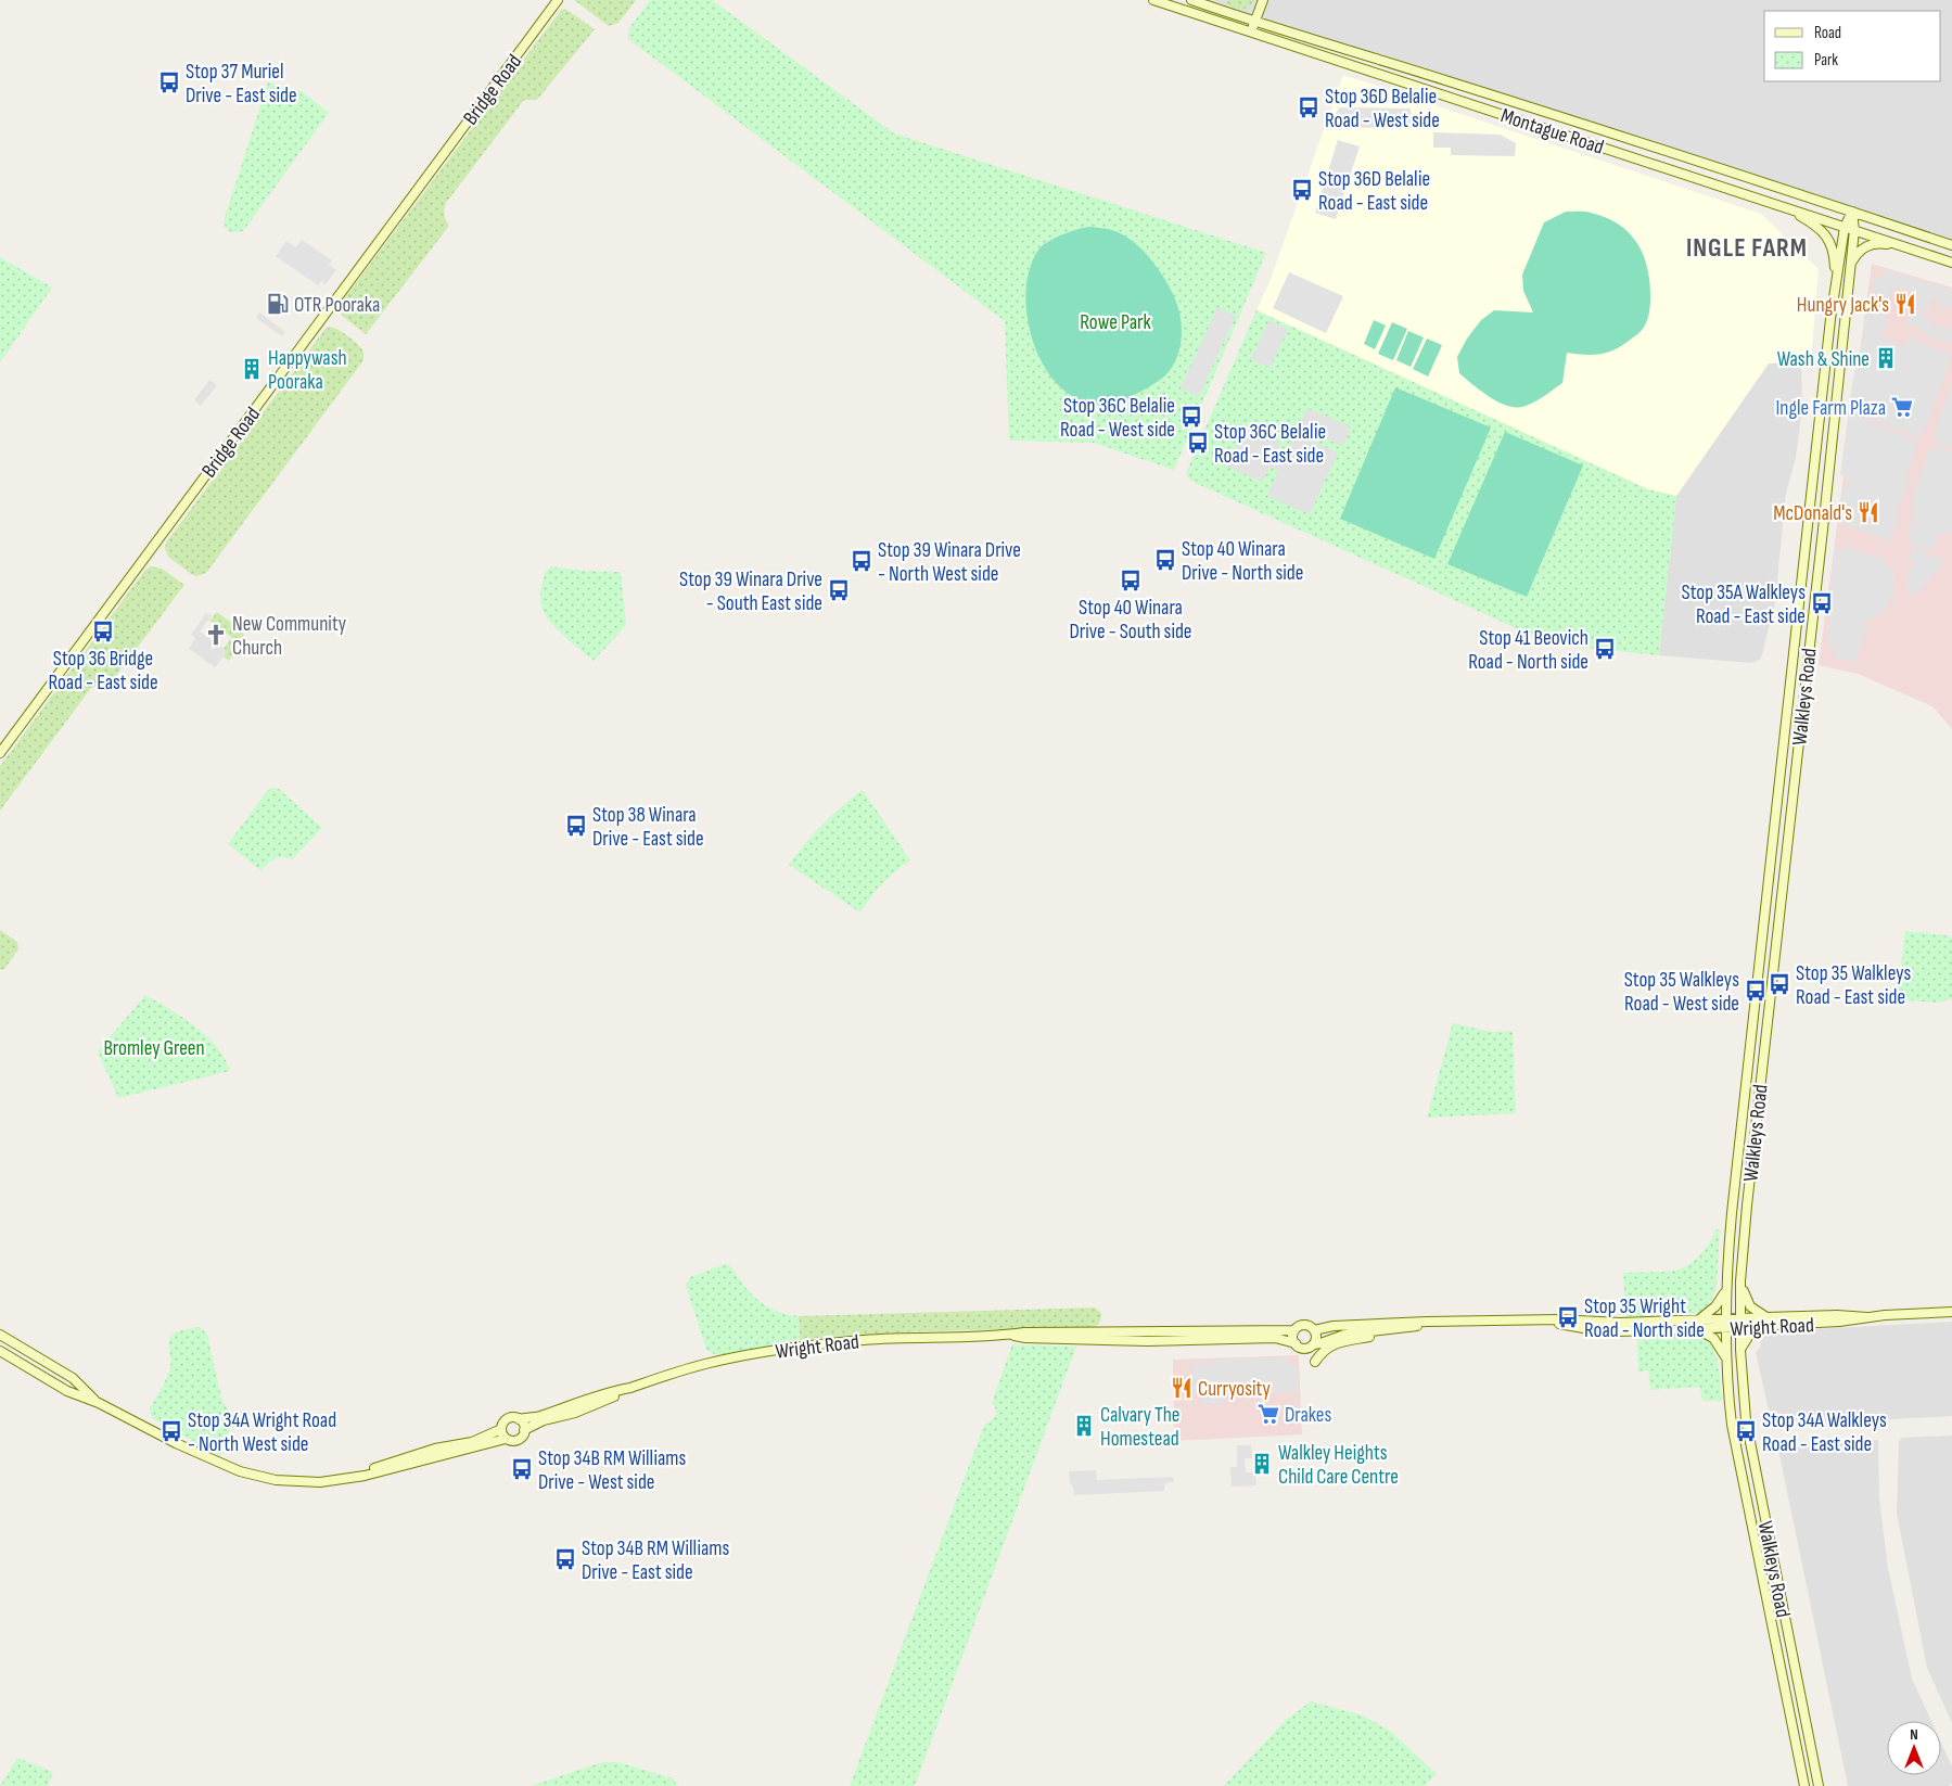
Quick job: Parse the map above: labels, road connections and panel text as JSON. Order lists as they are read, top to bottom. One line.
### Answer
{"streets":{"main road":["Bridge Road","Montague Road","Walkleys Road","Wright Road"]},"crossings":[["Montague Road","Walkleys Road"],["Walkleys Road","Wright Road"]],"districts":["INGLE FARM"],"parks":["Rowe Park","Bromley Green"],"places":{"bus stop":["Stop 37 Muriel Drive - East side","Stop 36D Belalie Road - West side","Stop 36D Belalie Road - East side","Stop 36C Belalie Road - West side","Stop 36C Belalie Road - East side","Stop 40 Winara Drive - North side","Stop 39 Winara Drive - North West side","Stop 40 Winara Drive - South side","Stop 39 Winara Drive - South East side","Stop 35A Walkleys Road - East side","Stop 36 Bridge Road - East side","Stop 41 Beovich Road - North side","Stop 38 Winara Drive - East side","Stop 35 Walkleys Road - East side","Stop 35 Walkleys Road - West side","Stop 35 Wright Road - North side","Stop 34A Wright Road - North West side","Stop 34A Walkleys Road - East side","Stop 34B RM Williams Drive - West side","Stop 34B RM Williams Drive - East side"],"fuel station":["OTR Pooraka"],"restaurant":["Hungry Jack's","McDonald's","Curryosity"],"building":["Wash & Shine","Happywash Pooraka","Calvary The Homestead","Walkley Heights Child Care Centre"],"supermarket":["Ingle Farm Plaza","Drakes"],"church":["New Community Church"]},"legend":["Road","Park"],"north":"top"}
